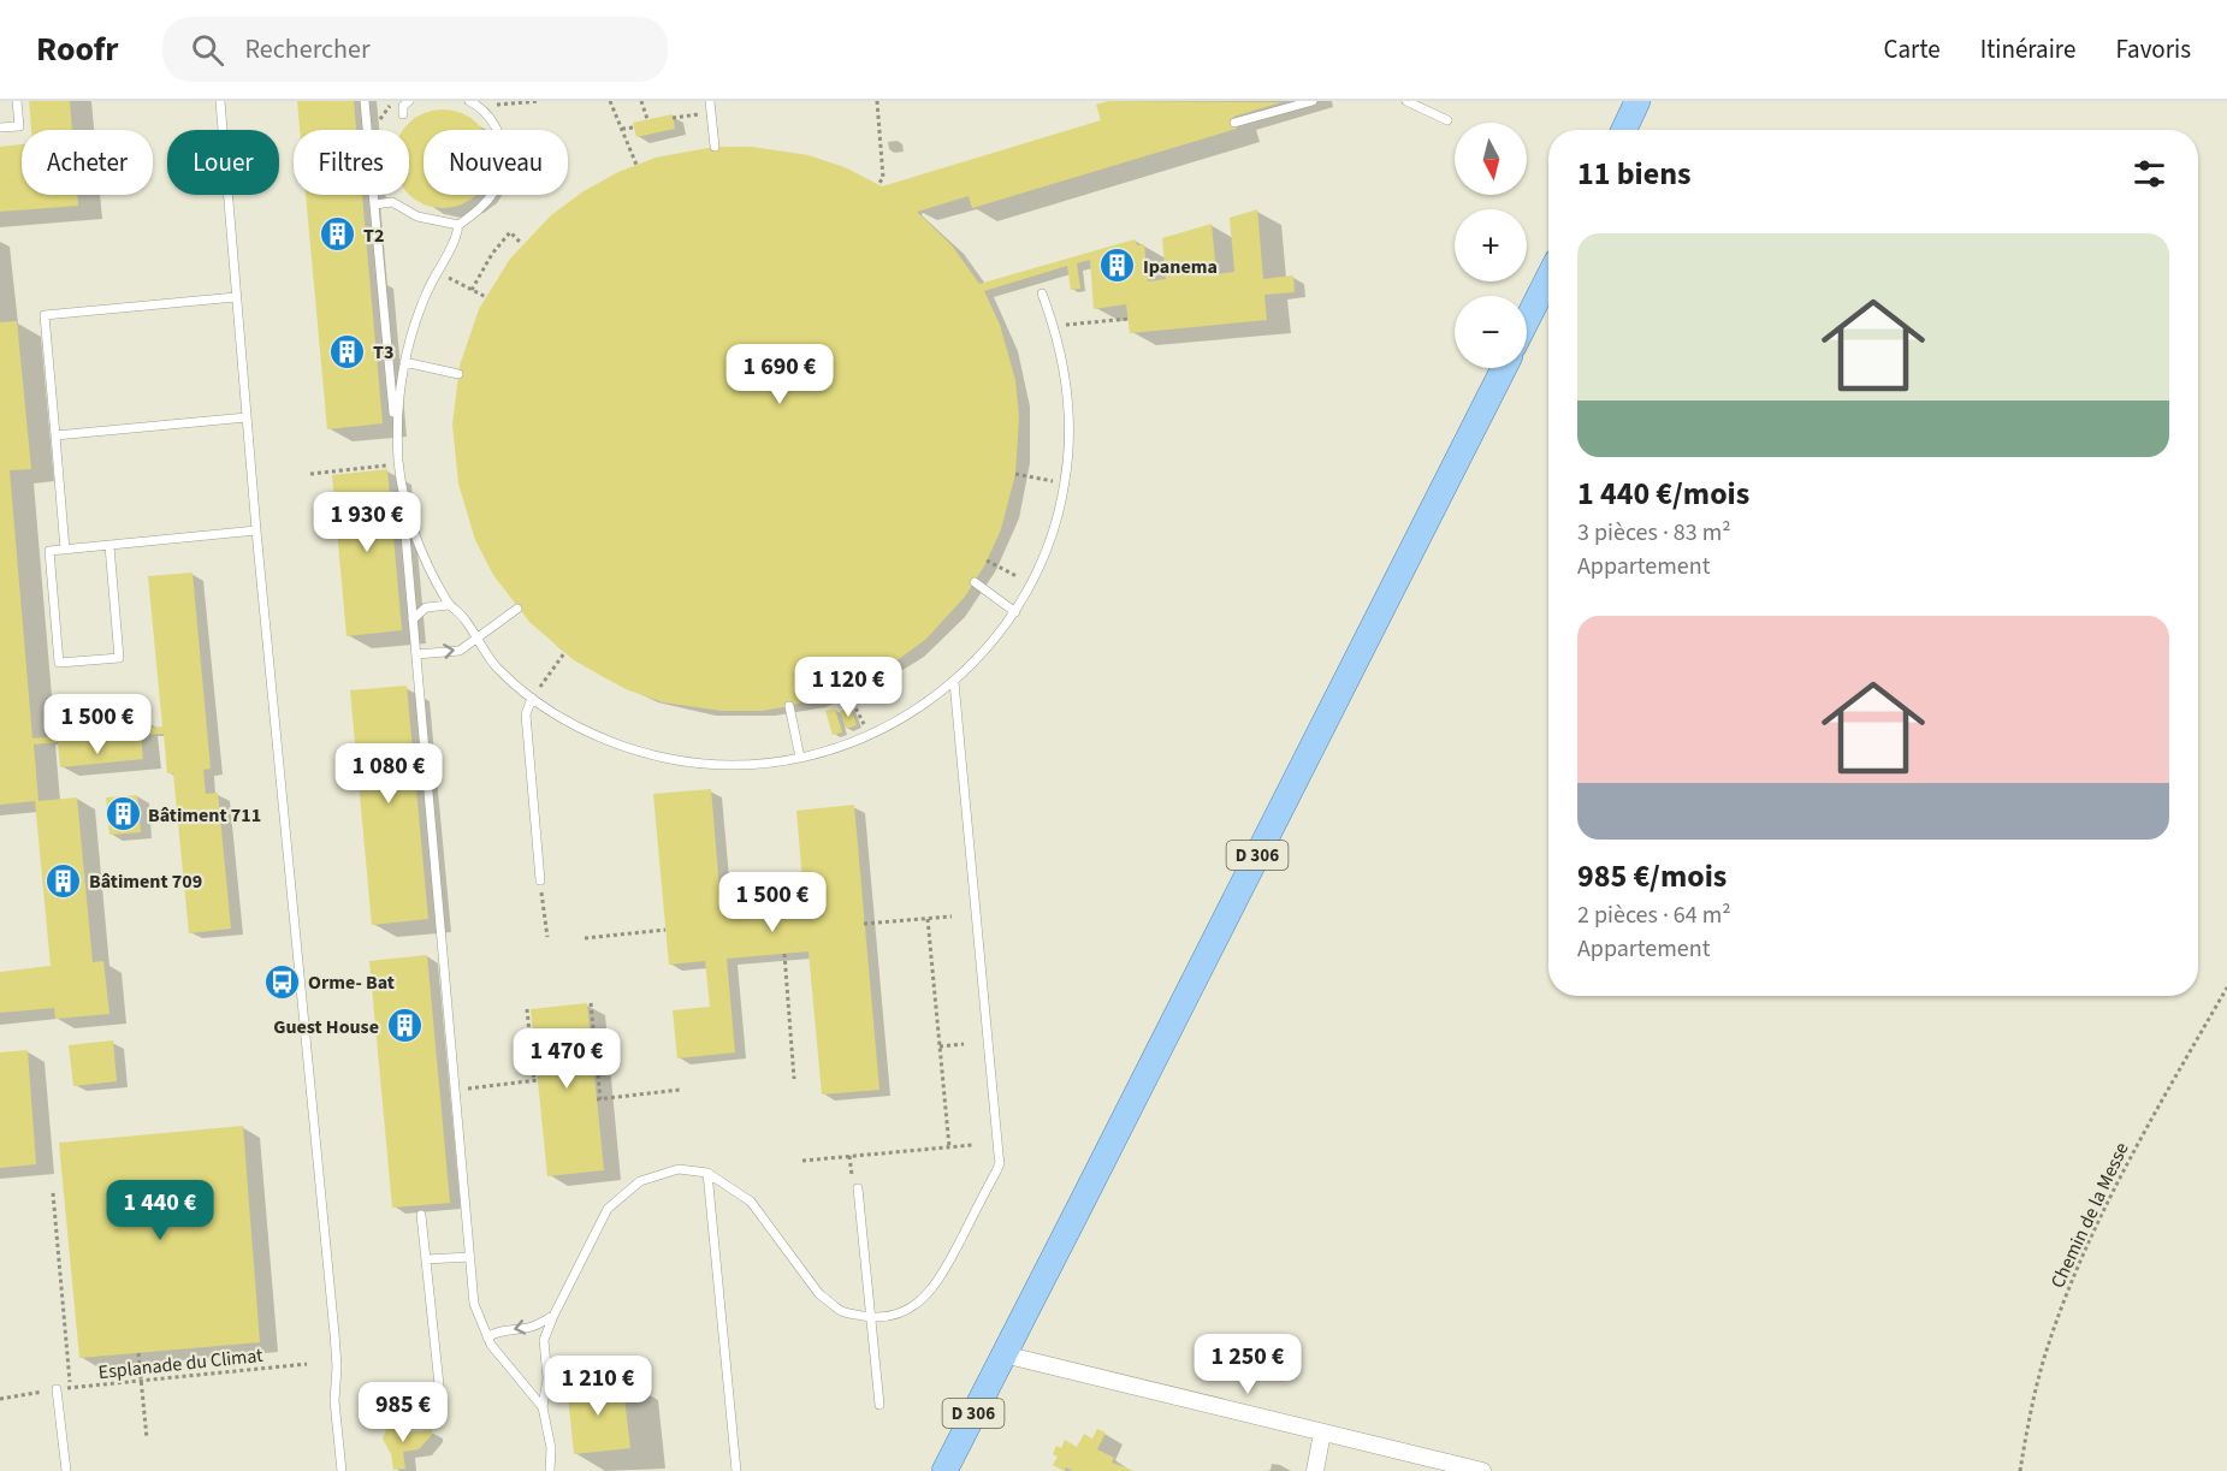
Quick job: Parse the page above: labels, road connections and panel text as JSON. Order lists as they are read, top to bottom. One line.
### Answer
{"streets":{"main road":["D 306"],"path":["Chemin de la Messe","Esplanade du Climat"]},"places":{"building":["T2","Ipanema","T3","Bâtiment 711","Bâtiment 709","Guest House"],"bus stop":["Orme- Bat"]},"north":"bottom","page":{"header":"Roofr","search":"Rechercher","nav":["Carte","Itinéraire","Favoris"],"map_buttons":["+","−"],"chip":["Acheter","Louer","Filtres","Nouveau"],"heading":"11 biens","list":[{"name":"1 440 €/mois","note":"3 pièces · 83 m² · Appartement"},{"name":"985 €/mois","note":"2 pièces · 64 m² · Appartement"}],"price":["1 690 €","1 930 €","1 120 €","1 500 €","1 080 €","1 500 €","1 470 €","1 440 €","1 250 €","1 210 €","985 €"]}}
